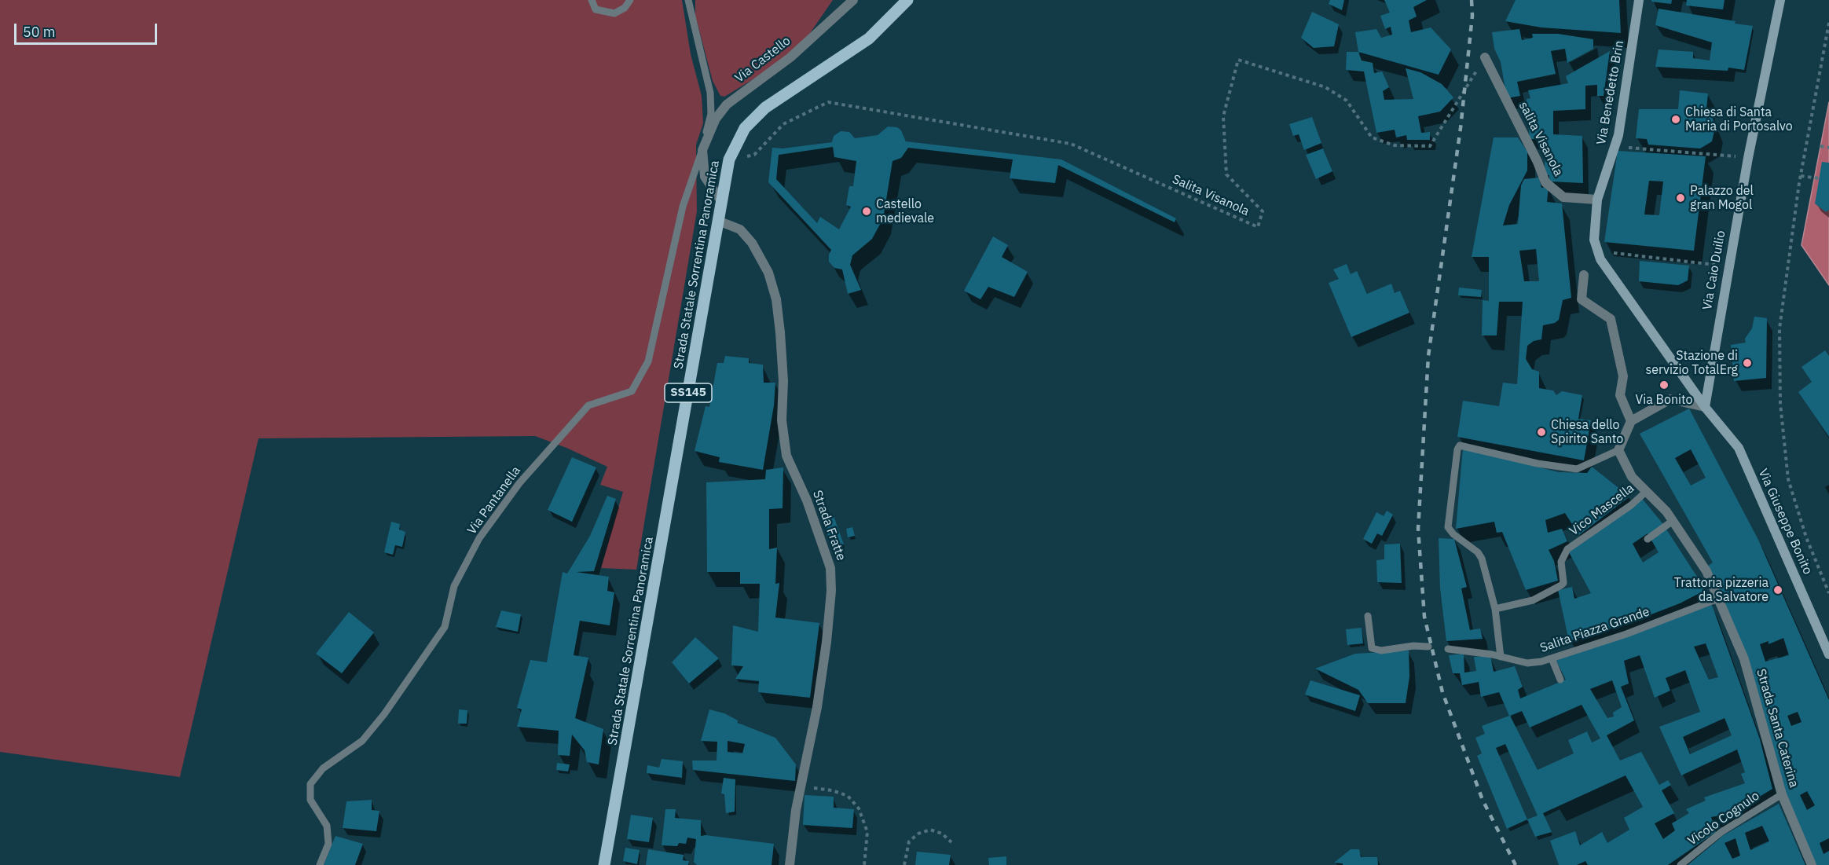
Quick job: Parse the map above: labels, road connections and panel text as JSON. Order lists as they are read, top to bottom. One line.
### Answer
{"streets":{"main road":["Strada Statale Sorrentina Panoramica","SS145"],"street":["Via Castello","Via Benedetto Brin","salita Visanola","Via Caio Duilio","Via Giuseppe Bonito","Strada Fratte","Strada Santa Caterina"],"lane":["Via Pantanella","Vico Mascella","Salita Piazza Grande","Vicolo Cognulo"],"path":["Salita Visanola"]},"crossings":[["Via Castello","Via Pantanella"],["Via Benedetto Brin","salita Visanola"],["Via Benedetto Brin","Via Caio Duilio"],["Via Benedetto Brin","Via Giuseppe Bonito"],["salita Visanola","Salita Visanola"],["Salita Visanola","Strada Statale Sorrentina Panoramica"],["Strada Statale Sorrentina Panoramica","Strada Fratte"],["Via Caio Duilio","Via Giuseppe Bonito"],["Vico Mascella","Strada Santa Caterina"],["Salita Piazza Grande","Strada Santa Caterina"],["Strada Santa Caterina","Vicolo Cognulo"]],"places":["Chiesa di Santa Maria di Portosalvo","Palazzo del gran Mogol","Castello medievale","Stazione di servizio TotalErg","Via Bonito","Chiesa dello Spirito Santo","Trattoria pizzeria da Salvatore"],"scale_bar":"50 m"}
